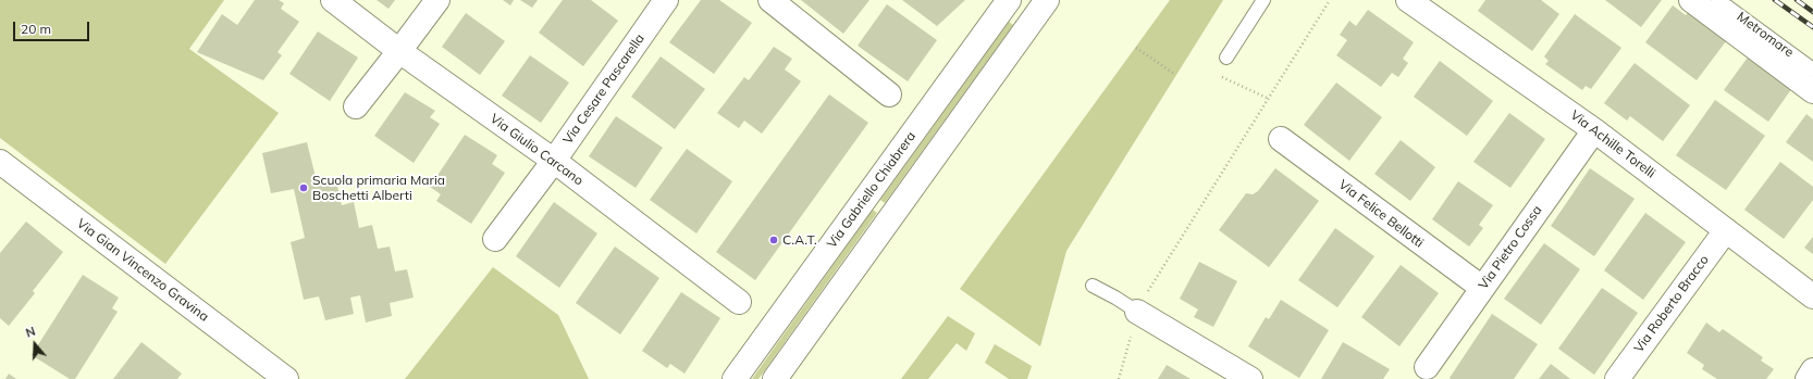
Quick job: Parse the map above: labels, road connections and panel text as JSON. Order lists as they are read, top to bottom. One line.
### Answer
{"streets":{"street":["Via Cesare Pascarella","Via Achille Torelli","Via Giulio Carcano","Via Gabriello Chiabrera","Via Felice Bellotti","Via Pietro Cossa","Via Gian Vincenzo Gravina","Via Roberto Bracco"],"lane":["Metromare"]},"crossings":[["Via Cesare Pascarella","Via Giulio Carcano"],["Via Achille Torelli","Via Pietro Cossa"],["Via Achille Torelli","Via Roberto Bracco"],["Via Felice Bellotti","Via Pietro Cossa"]],"places":["Scuola primaria Maria Boschetti Alberti","C.A.T."],"scale_bar":"20 m","north":"top"}
